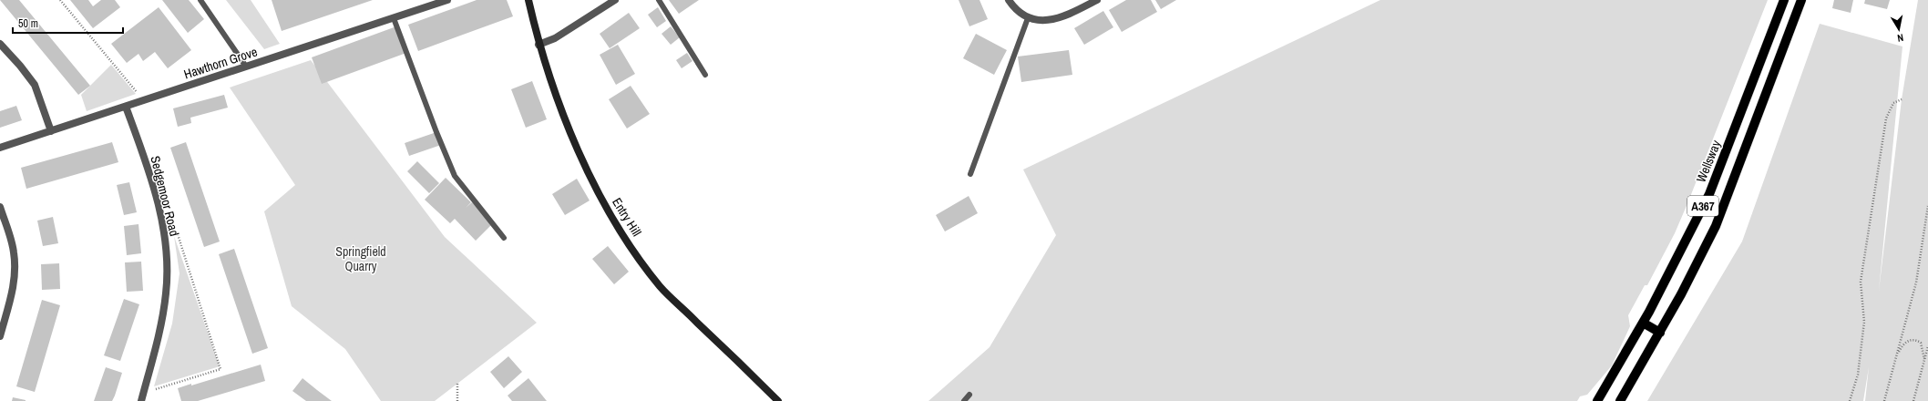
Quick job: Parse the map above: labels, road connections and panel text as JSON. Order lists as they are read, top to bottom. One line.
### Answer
{"streets":{"main road":["Wellsway","A367"],"street":["Hawthorn Grove","Sedgemoor Road","Entry Hill"]},"crossings":[["Hawthorn Grove","Sedgemoor Road"]],"parks":["Springfield Quarry"],"scale_bar":"50 m","north":"bottom"}
